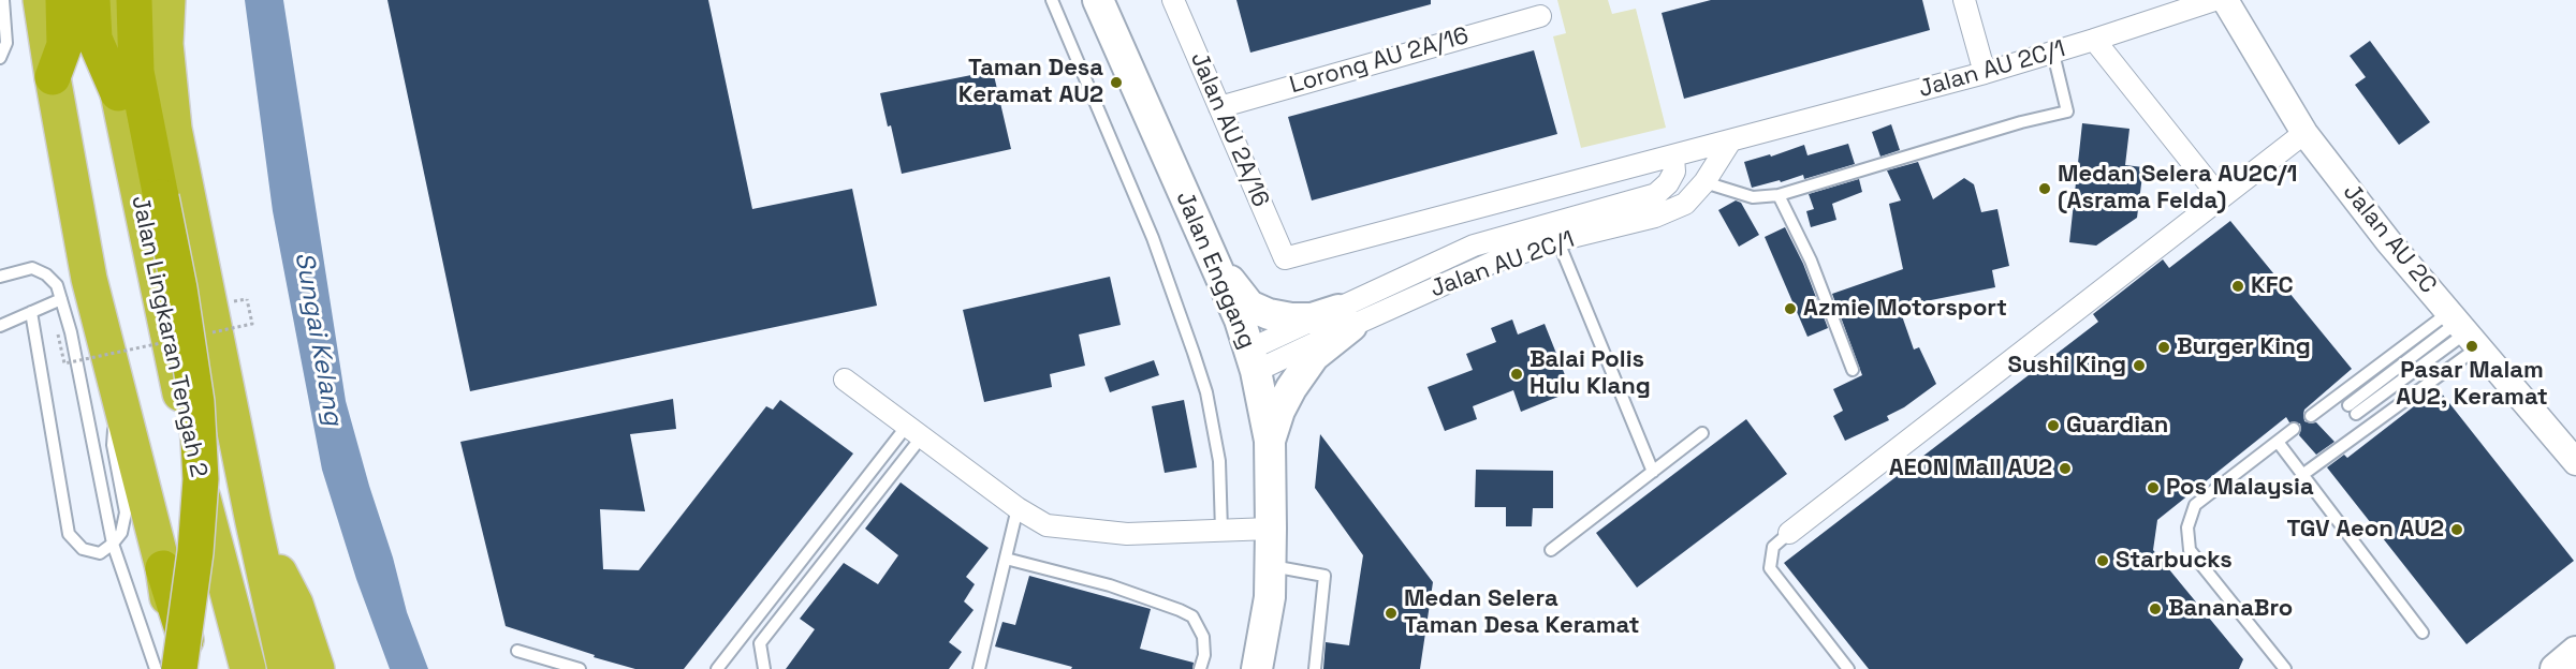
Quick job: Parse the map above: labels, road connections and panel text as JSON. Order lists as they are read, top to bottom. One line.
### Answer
{"streets":{"highway":["Jalan Lingkaran Tengah 2"],"main road":["Jalan Enggang"],"street":["Lorong AU 2A/16","Jalan AU 2C/1","Jalan AU 2A/16","Jalan AU 2C"]},"crossings":[["Lorong AU 2A/16","Jalan AU 2A/16"],["Jalan AU 2C/1","Jalan AU 2A/16"],["Jalan AU 2C/1","Jalan Enggang"]],"water":["Sungai Kelang"],"places":["Taman Desa Keramat AU2","Medan Selera AU2C/1 (Asrama Felda)","KFC","Azmie Motorsport","Pasar Malam AU2, Keramat","Burger King","Sushi King","Balai Polis Hulu Klang","Guardian","AEON Mall AU2","Pos Malaysia","TGV Aeon AU2","Starbucks","BananaBro","Medan Selera Taman Desa Keramat"]}
